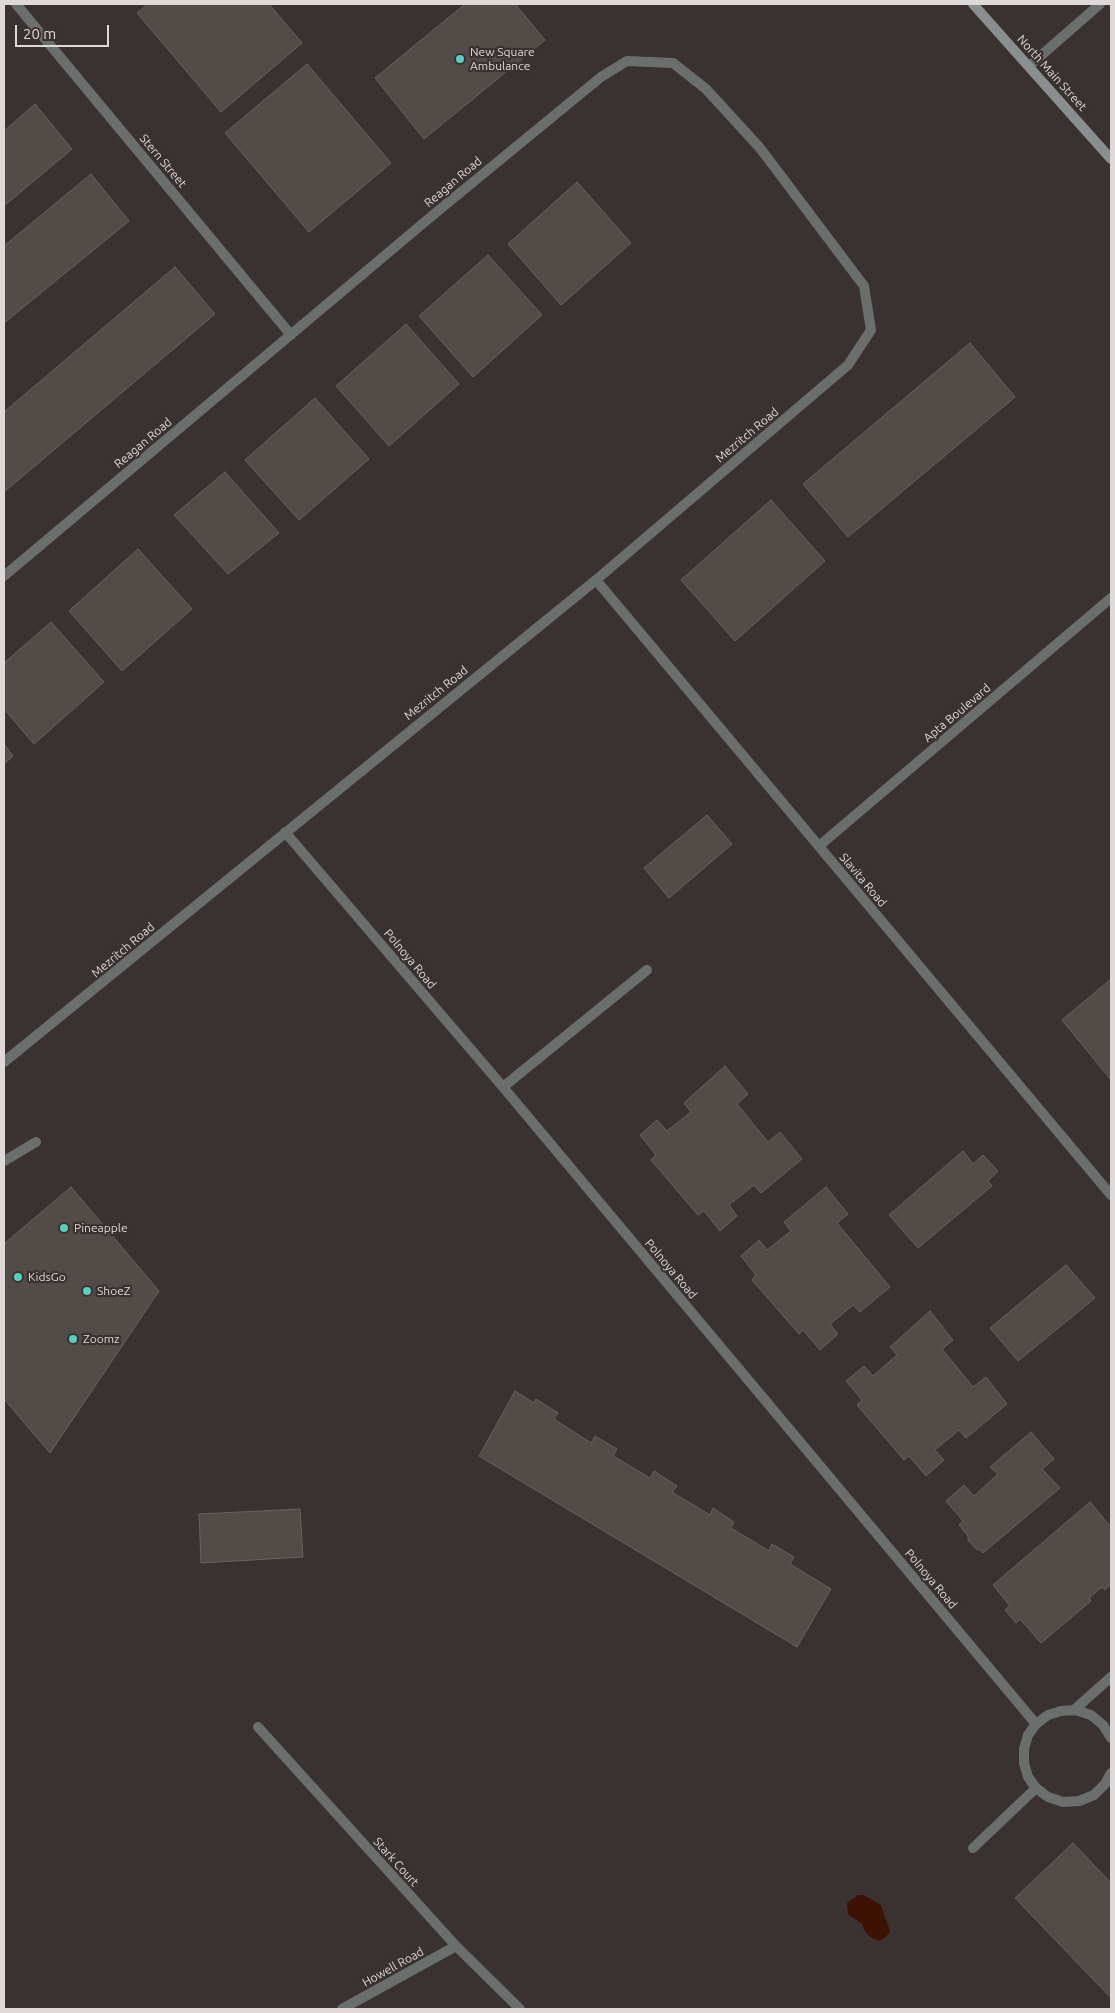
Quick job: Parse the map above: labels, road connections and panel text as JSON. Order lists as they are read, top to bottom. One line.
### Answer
{"streets":{"main road":["North Main Street"],"street":["Stern Street","Reagan Road","Mezritch Road","Apta Boulevard","Slavita Road","Polnoya Road","Stark Court","Howell Road"]},"crossings":[["Stern Street","Reagan Road"],["Reagan Road","Mezritch Road"],["Mezritch Road","Slavita Road"],["Mezritch Road","Polnoya Road"],["Apta Boulevard","Slavita Road"],["Stark Court","Howell Road"]],"places":["New Square Ambulance","Pineapple","KidsGo","ShoeZ","Zoomz"],"scale_bar":"20 m"}
